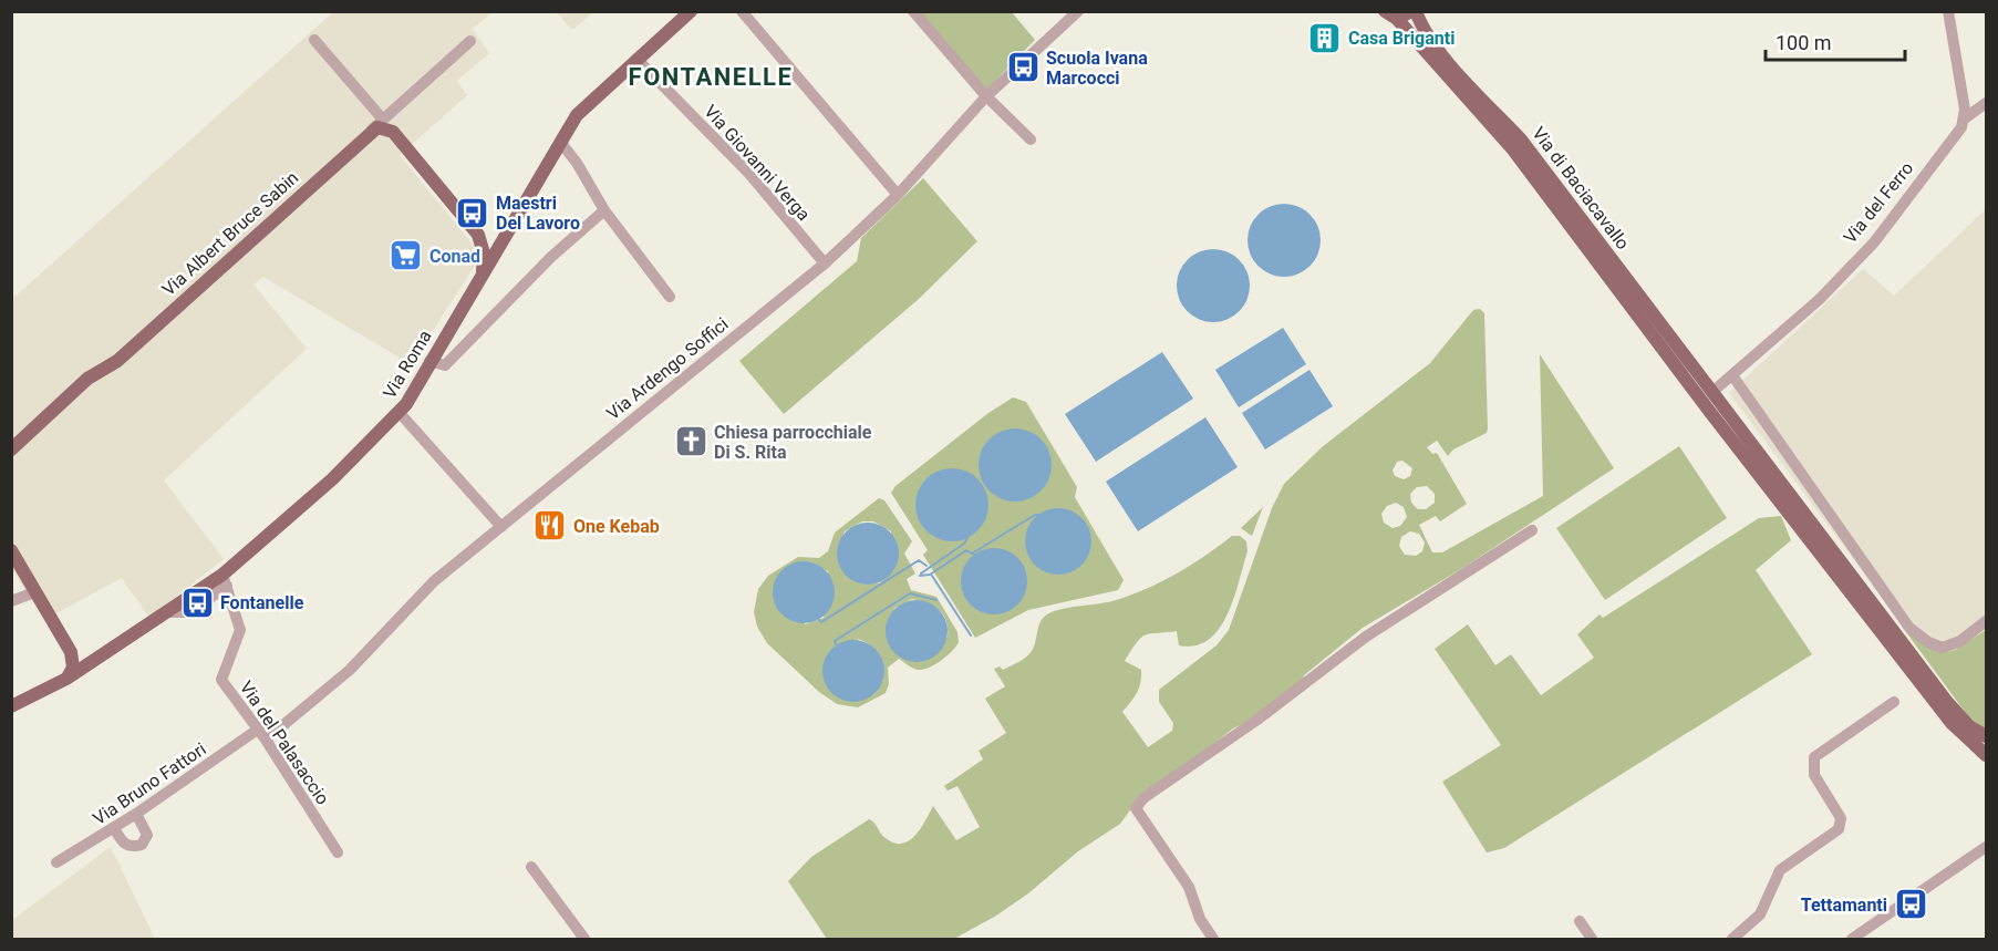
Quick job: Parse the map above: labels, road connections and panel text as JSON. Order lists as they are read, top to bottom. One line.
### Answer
{"streets":{"main road":["Via di Baciacavallo","Via Albert Bruce Sabin","Via Roma"],"street":["Via Giovanni Verga","Via del Ferro","Via Ardengo Soffici","Via del Palasaccio","Via Bruno Fattori"]},"crossings":[["Via Giovanni Verga","Via Roma"],["Via Giovanni Verga","Via Ardengo Soffici"],["Via di Baciacavallo","Via del Ferro"],["Via Roma","Via del Palasaccio"],["Via Ardengo Soffici","Via del Palasaccio"],["Via del Palasaccio","Via Bruno Fattori"]],"districts":["FONTANELLE"],"places":{"building":["Casa Briganti"],"bus stop":["Scuola Ivana Marcocci","Maestri Del Lavoro","Fontanelle","Tettamanti"],"supermarket":["Conad"],"church":["Chiesa parrocchiale Di S. Rita"],"restaurant":["One Kebab"]},"scale_bar":"100 m"}
